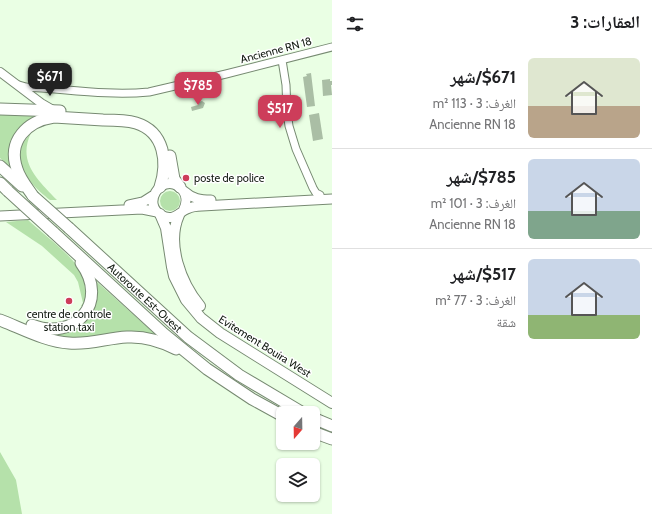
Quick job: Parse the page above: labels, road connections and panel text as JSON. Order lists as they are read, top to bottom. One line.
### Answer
{"streets":{"highway":["Autoroute Est-Ouest","Evitement Bouira West"],"main road":["Ancienne RN 18"]},"places":["poste de police","centre de controle station taxi"],"north":"bottom","page":{"heading":"العقارات: 3","list":[{"name":"$671/شهر","note":"الغرف: 3 · 113 m² · Ancienne RN 18"},{"name":"$785/شهر","note":"الغرف: 3 · 101 m² · Ancienne RN 18"},{"name":"$517/شهر","note":"الغرف: 3 · 77 m² · شقة"}],"price":["$671","$785","$517"]}}
